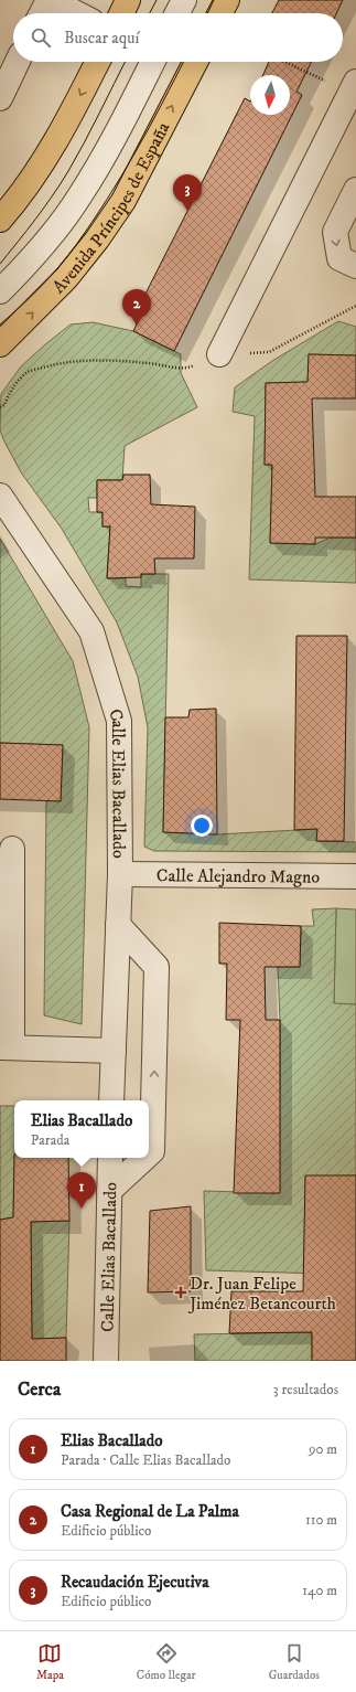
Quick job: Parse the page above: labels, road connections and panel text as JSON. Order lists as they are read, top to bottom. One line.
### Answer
{"streets":{"main road":["Avenida Príncipes de España"],"street":["Calle Elias Bacallado","Calle Alejandro Magno"]},"crossings":[["Calle Elias Bacallado","Calle Alejandro Magno"]],"places":{"health":["Dr. Juan Felipe Jiménez Betancourth"]},"north":"bottom","page":{"search":"Buscar aquí","pins":["3","2","1"],"popup":["Elias Bacallado","Parada"],"heading":["Cerca","3 resultados"],"list":[{"mark":"1","name":"Elias Bacallado","note":"Parada · Calle Elias Bacallado","value":"90 m"},{"mark":"2","name":"Casa Regional de La Palma","note":"Edificio público","value":"110 m"},{"mark":"3","name":"Recaudación Ejecutiva","note":"Edificio público","value":"140 m"}],"nav":["Mapa","Cómo llegar","Guardados"]}}
